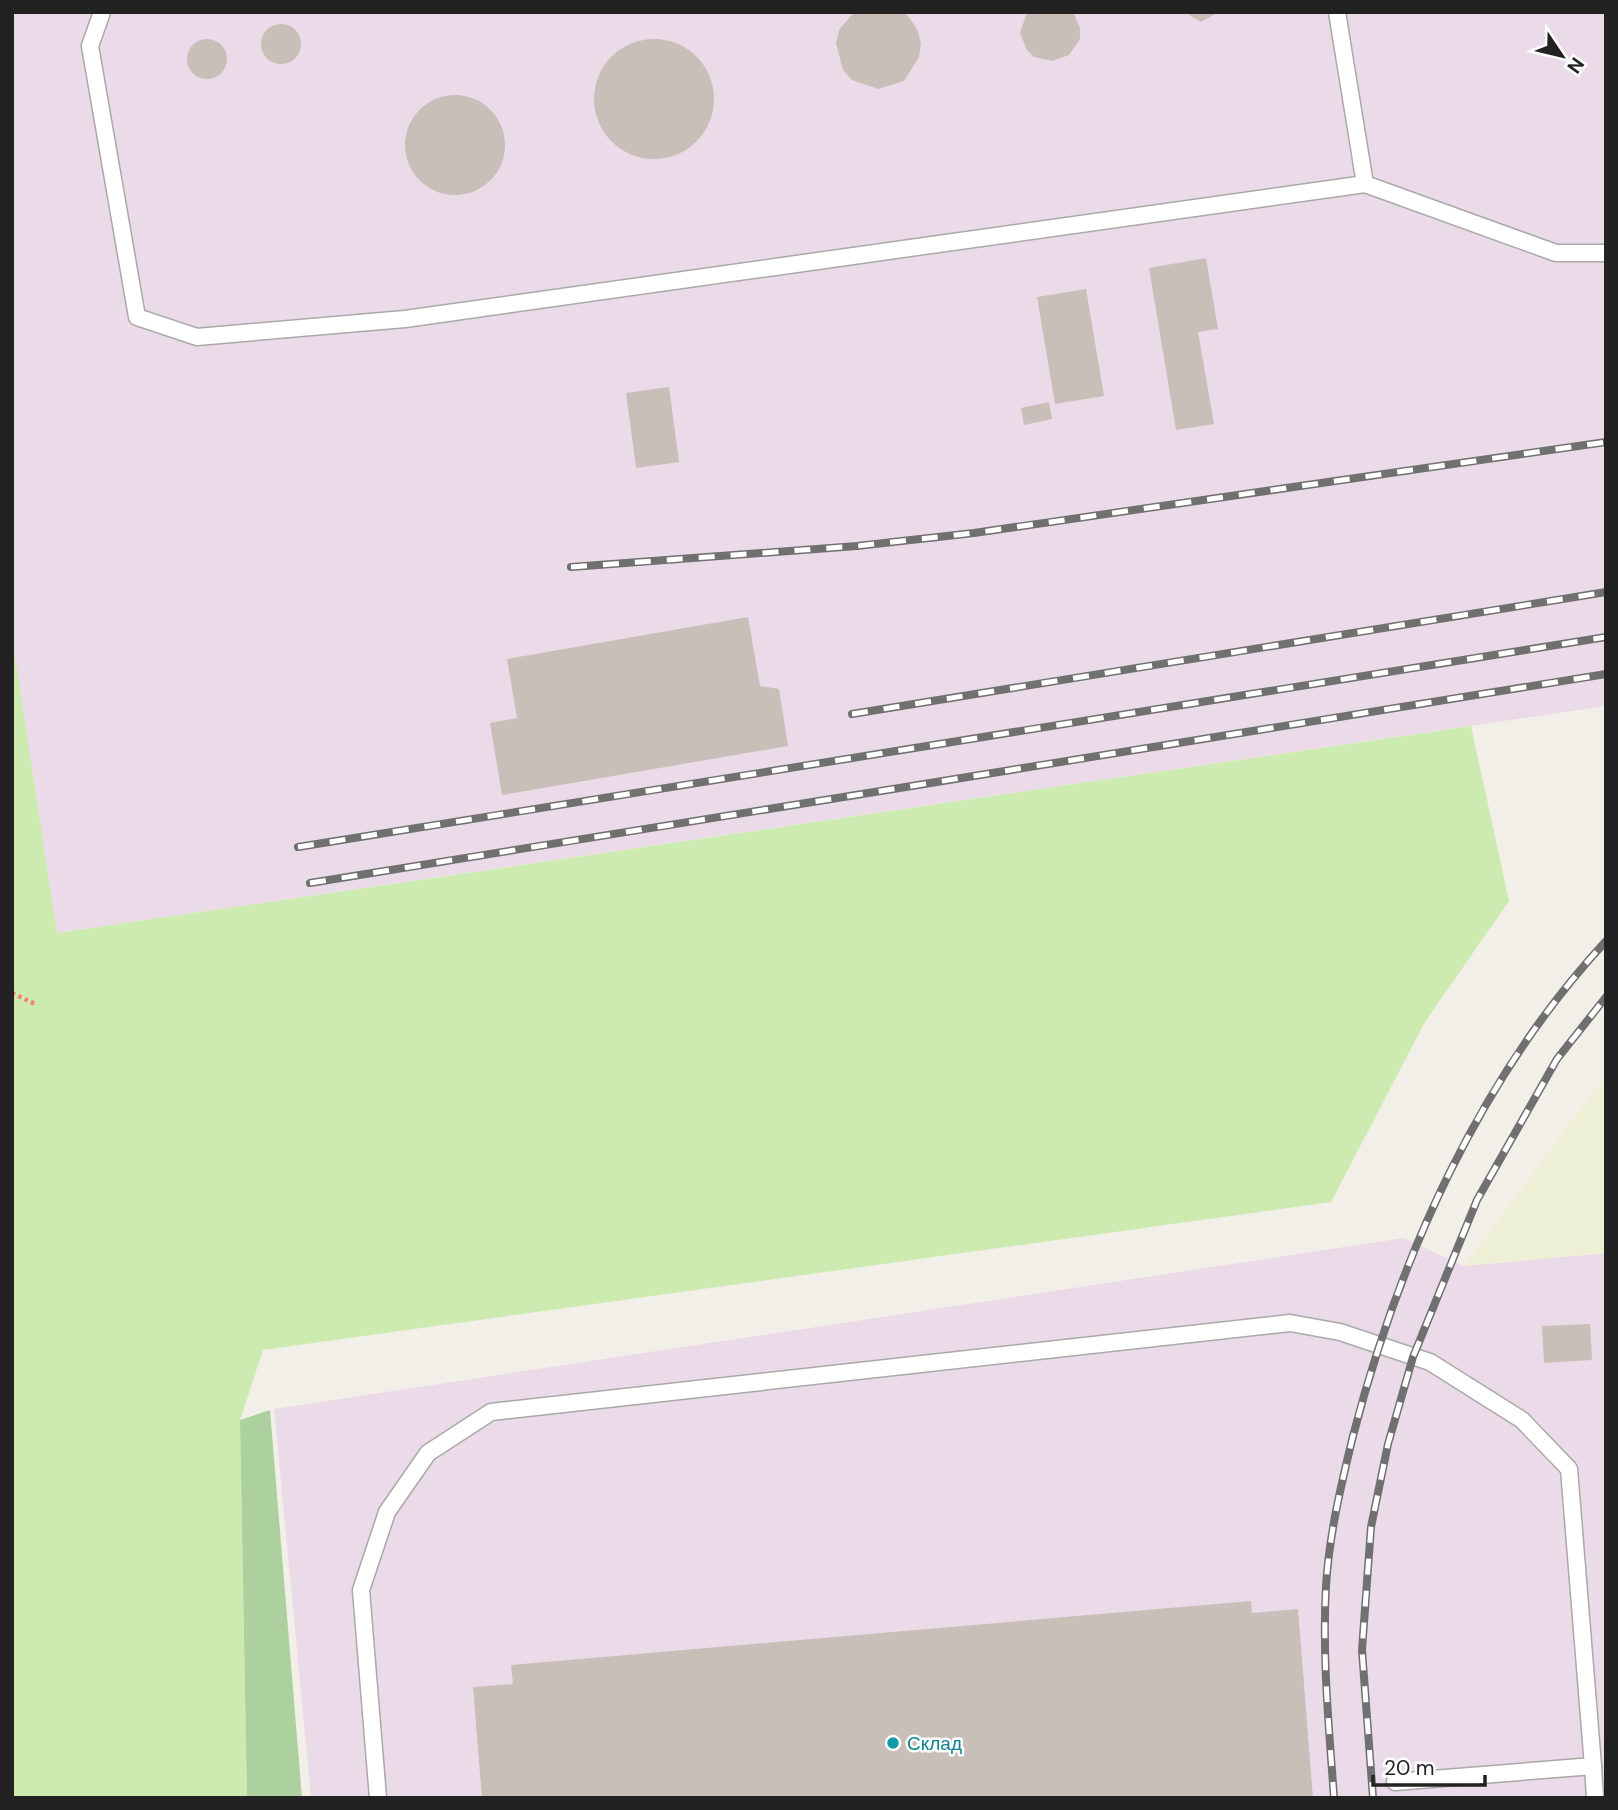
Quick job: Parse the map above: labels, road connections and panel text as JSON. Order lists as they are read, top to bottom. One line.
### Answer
{"places":["Склад"],"scale_bar":"20 m","north":"bottom right"}
